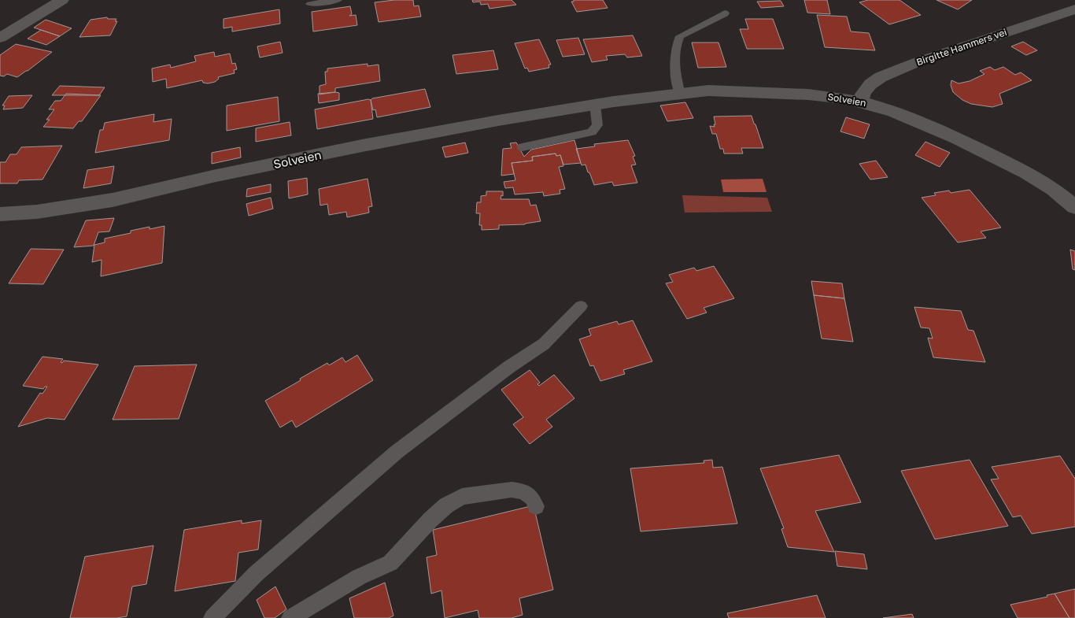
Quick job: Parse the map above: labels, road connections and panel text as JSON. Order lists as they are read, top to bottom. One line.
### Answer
{"streets":{"street":["Birgitte Hammers vei","Solveien"]},"crossings":[["Birgitte Hammers vei","Solveien"]]}
